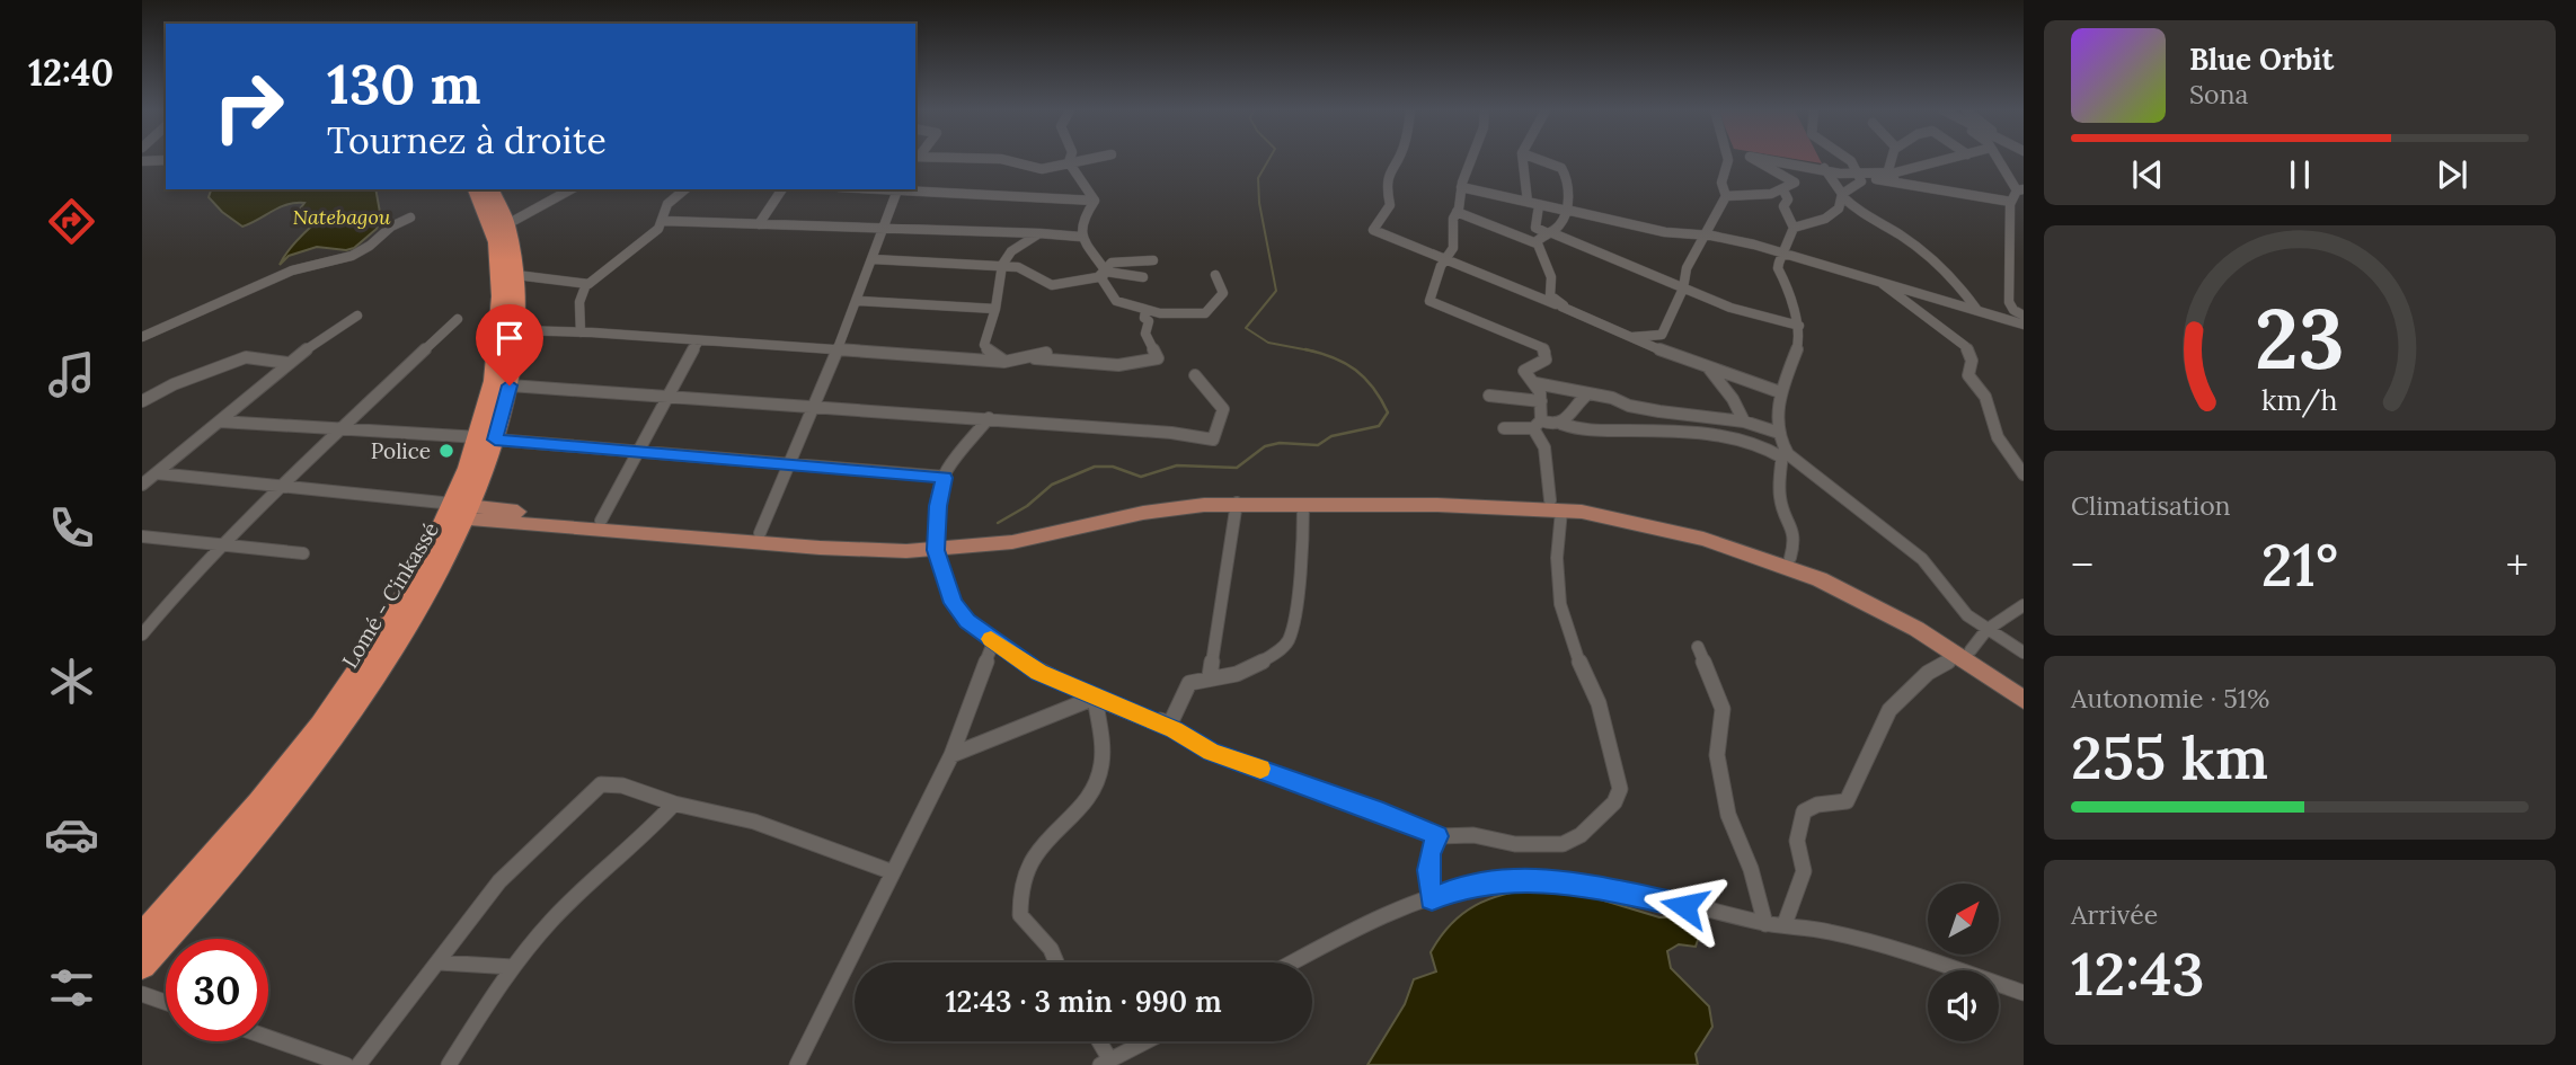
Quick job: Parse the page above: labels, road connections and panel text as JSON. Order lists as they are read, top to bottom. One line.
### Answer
{"streets":{"highway":["Lomé - Cinkassé"]},"water":["Natebagou"],"places":["Police"],"north":"top right","page":{"tabs":"12:40","turn":["130 m","Tournez à droite"],"song":["Blue Orbit","Sona"],"tile":["Climatisation",["Autonomie · 51%","255 km"],["Arrivée","12:43"]],"heat":["−","21°","+"],"limit":"30","trip":"12:43 · 3 min · 990 m","gauge":["23","km/h"]}}
